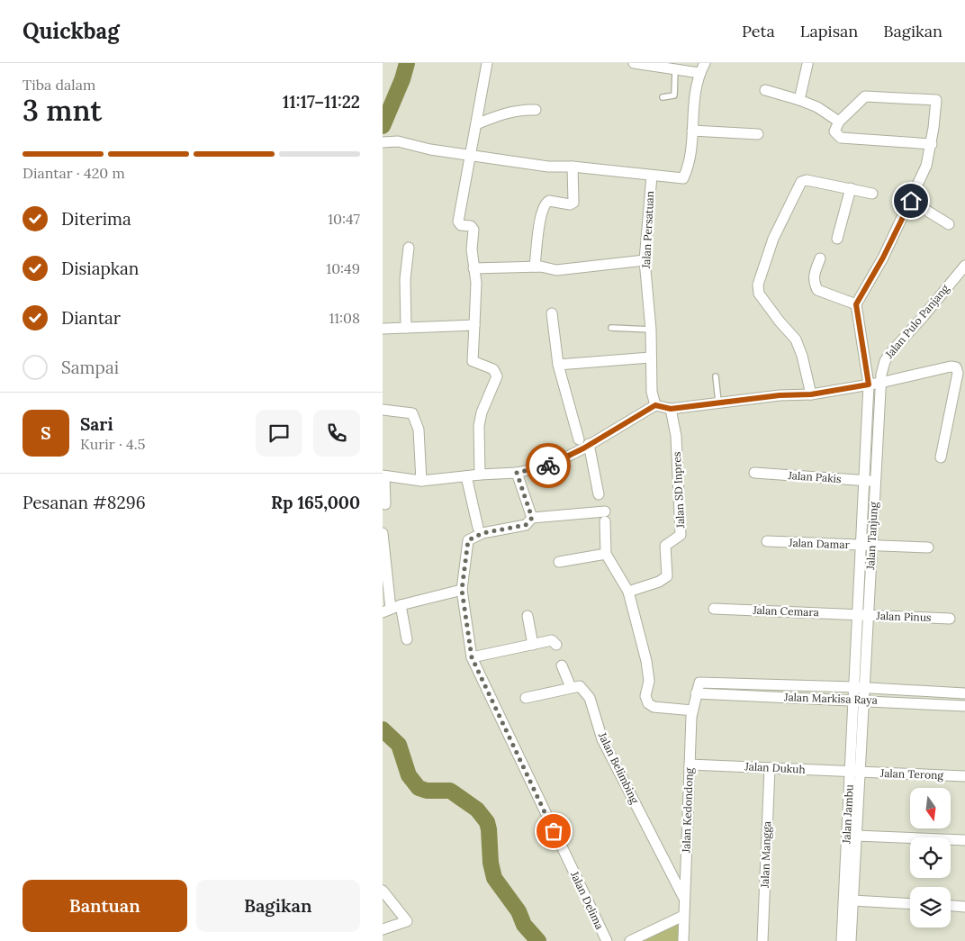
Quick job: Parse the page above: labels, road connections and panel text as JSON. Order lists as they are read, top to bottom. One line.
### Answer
{"streets":{"street":["Jalan Persatuan","Jalan Pulo Panjang","Jalan Pakis","Jalan SD Inpres","Jalan Tanjung","Jalan Damar","Jalan Cemara","Jalan Pinus","Jalan Markisa Raya","Jalan Belimbing","Jalan Dukuh","Jalan Terong","Jalan Kedondong","Jalan Jambu","Jalan Mangga","Jalan Delima"]},"crossings":[["Jalan Pulo Panjang","Jalan Tanjung"],["Jalan Pakis","Jalan Tanjung"],["Jalan Tanjung","Jalan Damar"],["Jalan Tanjung","Jalan Cemara"],["Jalan Tanjung","Jalan Pinus"],["Jalan Tanjung","Jalan Markisa Raya"],["Jalan Tanjung","Jalan Jambu"],["Jalan Cemara","Jalan Pinus"],["Jalan Markisa Raya","Jalan Kedondong"],["Jalan Markisa Raya","Jalan Jambu"],["Jalan Belimbing","Jalan Kedondong"],["Jalan Dukuh","Jalan Terong"],["Jalan Dukuh","Jalan Kedondong"],["Jalan Dukuh","Jalan Jambu"],["Jalan Dukuh","Jalan Mangga"],["Jalan Terong","Jalan Jambu"]],"north":"bottom","page":{"header":"Quickbag","nav":["Peta","Lapisan","Bagikan"],"heading":["3 mnt","Tiba dalam","11:17–11:22"],"panel":["Sari","Kurir · 4.5","Pesanan #8296","Rp 165,000"],"bar":"Diantar · 420 m","list":[["Diterima","10:47"],["Disiapkan","10:49"],["Diantar","11:08"],"Sampai"],"round":"S","buttons":["Bantuan","Bagikan"]}}
